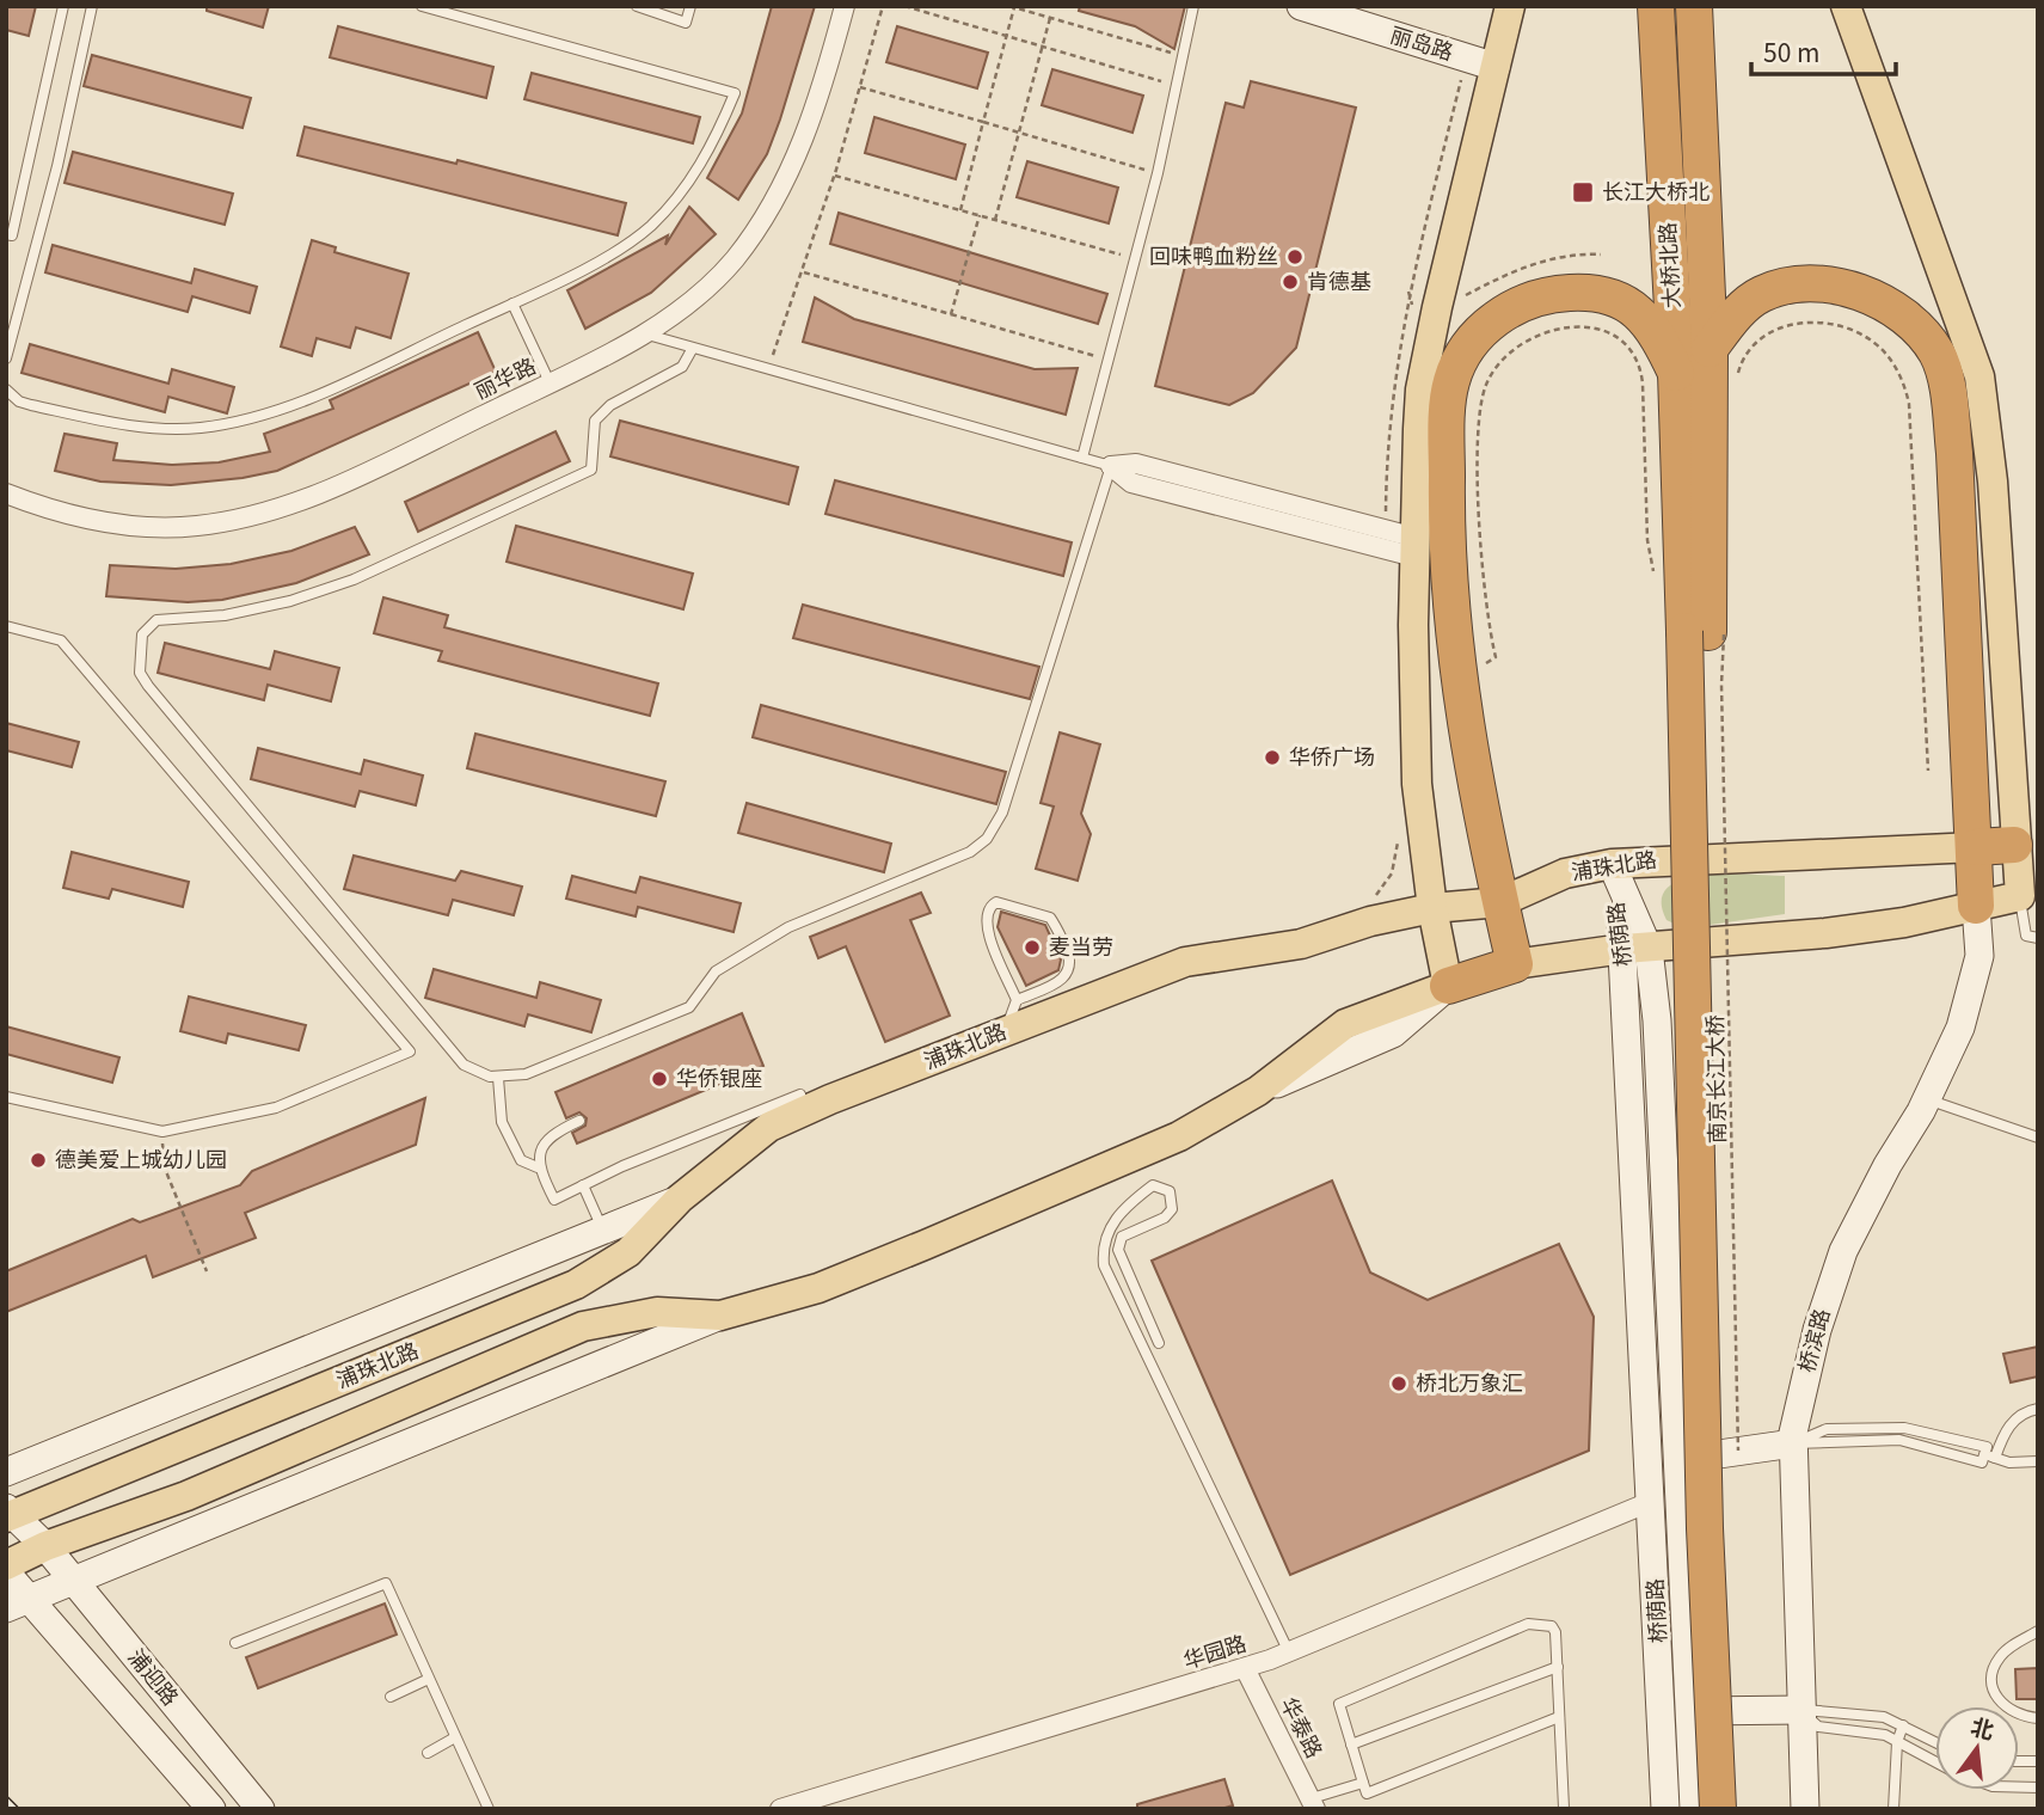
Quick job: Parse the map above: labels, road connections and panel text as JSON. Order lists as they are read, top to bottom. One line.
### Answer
{"streets":{"highway":["大桥北路","浦珠北路","南京长江大桥"],"street":["丽岛路","丽华路","桥荫路","桥滨路","华园路","浦迎路","华泰路"]},"crossings":[["大桥北路","南京长江大桥"],["浦珠北路","桥荫路"],["浦珠北路","桥滨路"],["浦珠北路","浦迎路"],["桥荫路","华园路"],["华园路","华泰路"]],"places":{"transit":["长江大桥北"],"other":["回味鸭血粉丝","肯德基","华侨广场","麦当劳","华侨银座","德美爱上城幼儿园","桥北万象汇"]},"scale_bar":"50 m","north":"top"}
